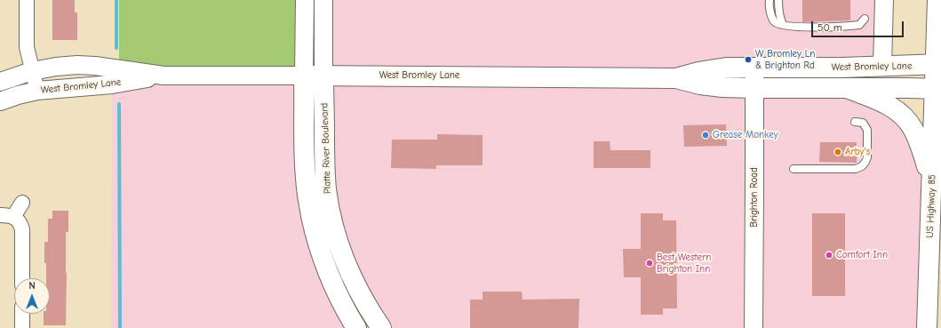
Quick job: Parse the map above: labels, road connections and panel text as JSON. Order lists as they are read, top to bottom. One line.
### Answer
{"streets":{"main road":["West Bromley Lane","Platte River Boulevard","US Highway 85"],"street":["Brighton Road"]},"crossings":[["West Bromley Lane","Platte River Boulevard"],["West Bromley Lane","Brighton Road"],["West Bromley Lane","US Highway 85"]],"places":["W Bromley Ln & Brighton Rd","Grease Monkey","Arby's","Comfort Inn","Best Western Brighton Inn"],"scale_bar":"50 m","north":"top"}
